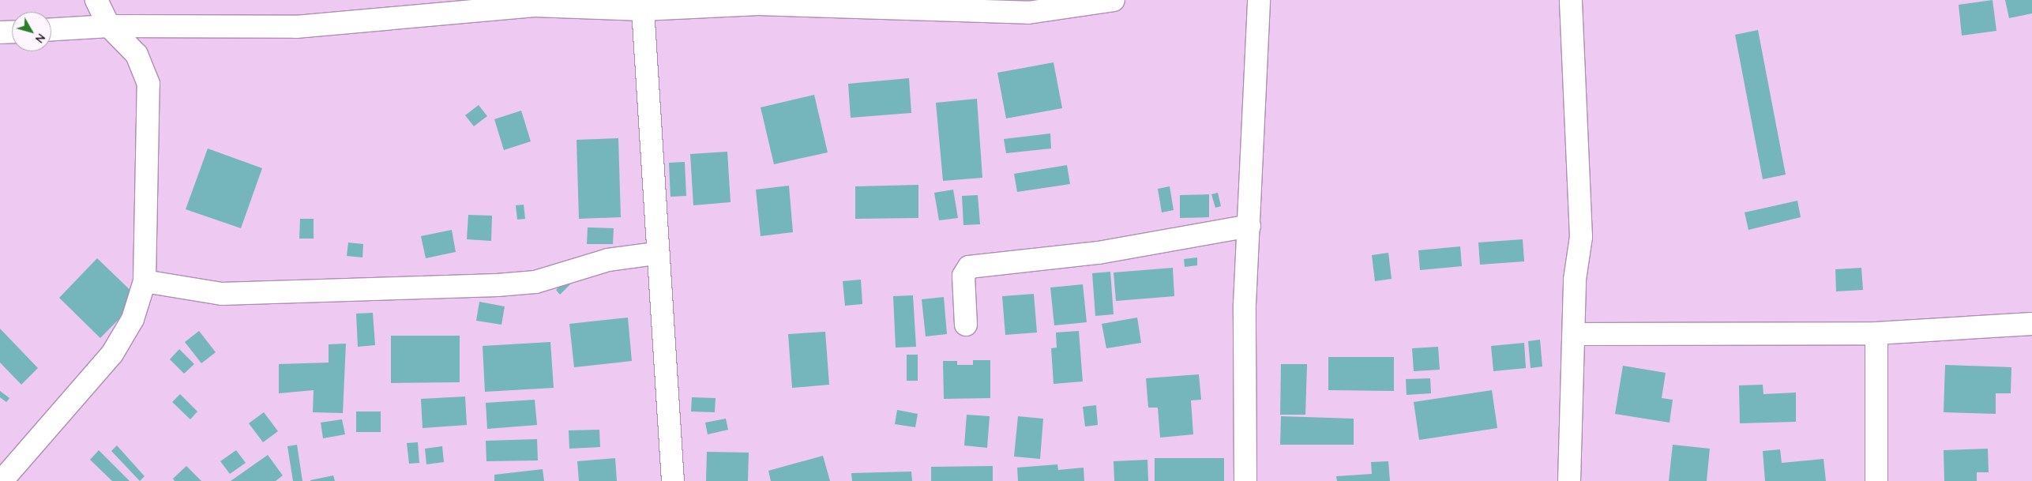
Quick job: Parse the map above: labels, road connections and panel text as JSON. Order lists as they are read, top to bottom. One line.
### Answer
{"north":"bottom right"}
